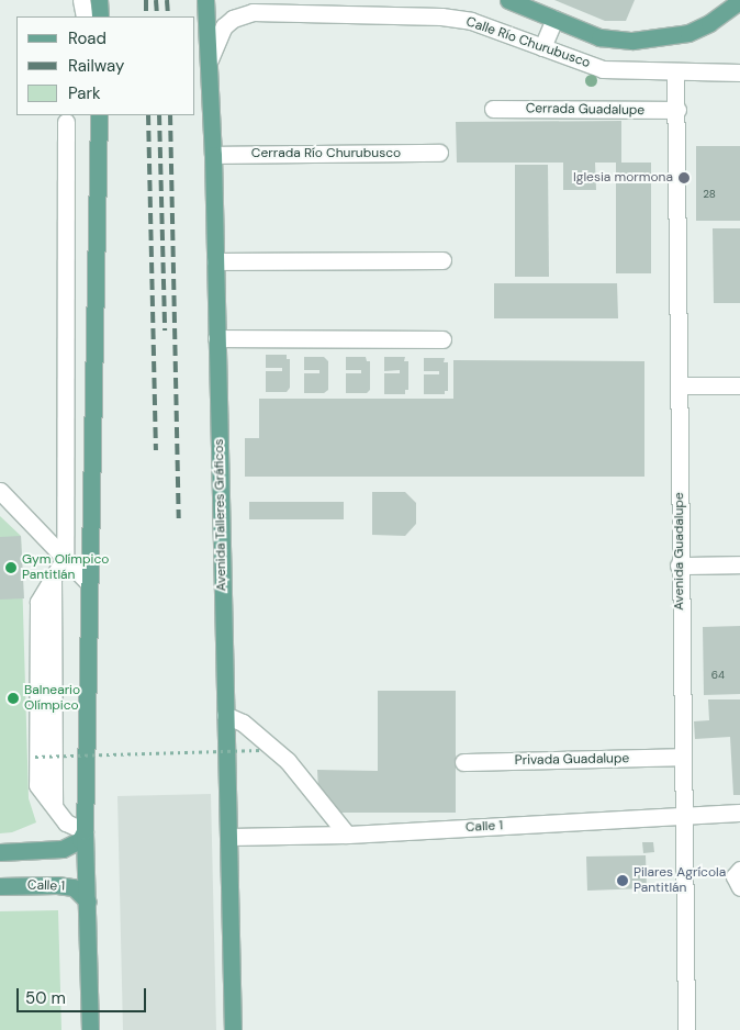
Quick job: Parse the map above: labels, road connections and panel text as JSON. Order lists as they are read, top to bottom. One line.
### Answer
{"streets":{"main road":["Avenida Talleres Gráficos","Calle 1"],"street":["Calle Río Churubusco","Cerrada Guadalupe","Cerrada Río Churubusco","Avenida Guadalupe","Privada Guadalupe"]},"crossings":[["Calle Río Churubusco","Avenida Talleres Gráficos"],["Calle Río Churubusco","Avenida Guadalupe"],["Cerrada Guadalupe","Avenida Guadalupe"],["Cerrada Río Churubusco","Avenida Talleres Gráficos"],["Avenida Talleres Gráficos","Calle 1"],["Avenida Guadalupe","Privada Guadalupe"],["Avenida Guadalupe","Calle 1"]],"places":["Iglesia mormona","Gym Olímpico Pantitlán","Balneario Olímpico","Pilares Agrícola Pantitlán"],"house_numbers":["28","64"],"legend":["Road","Railway","Park"],"scale_bar":"50 m"}
